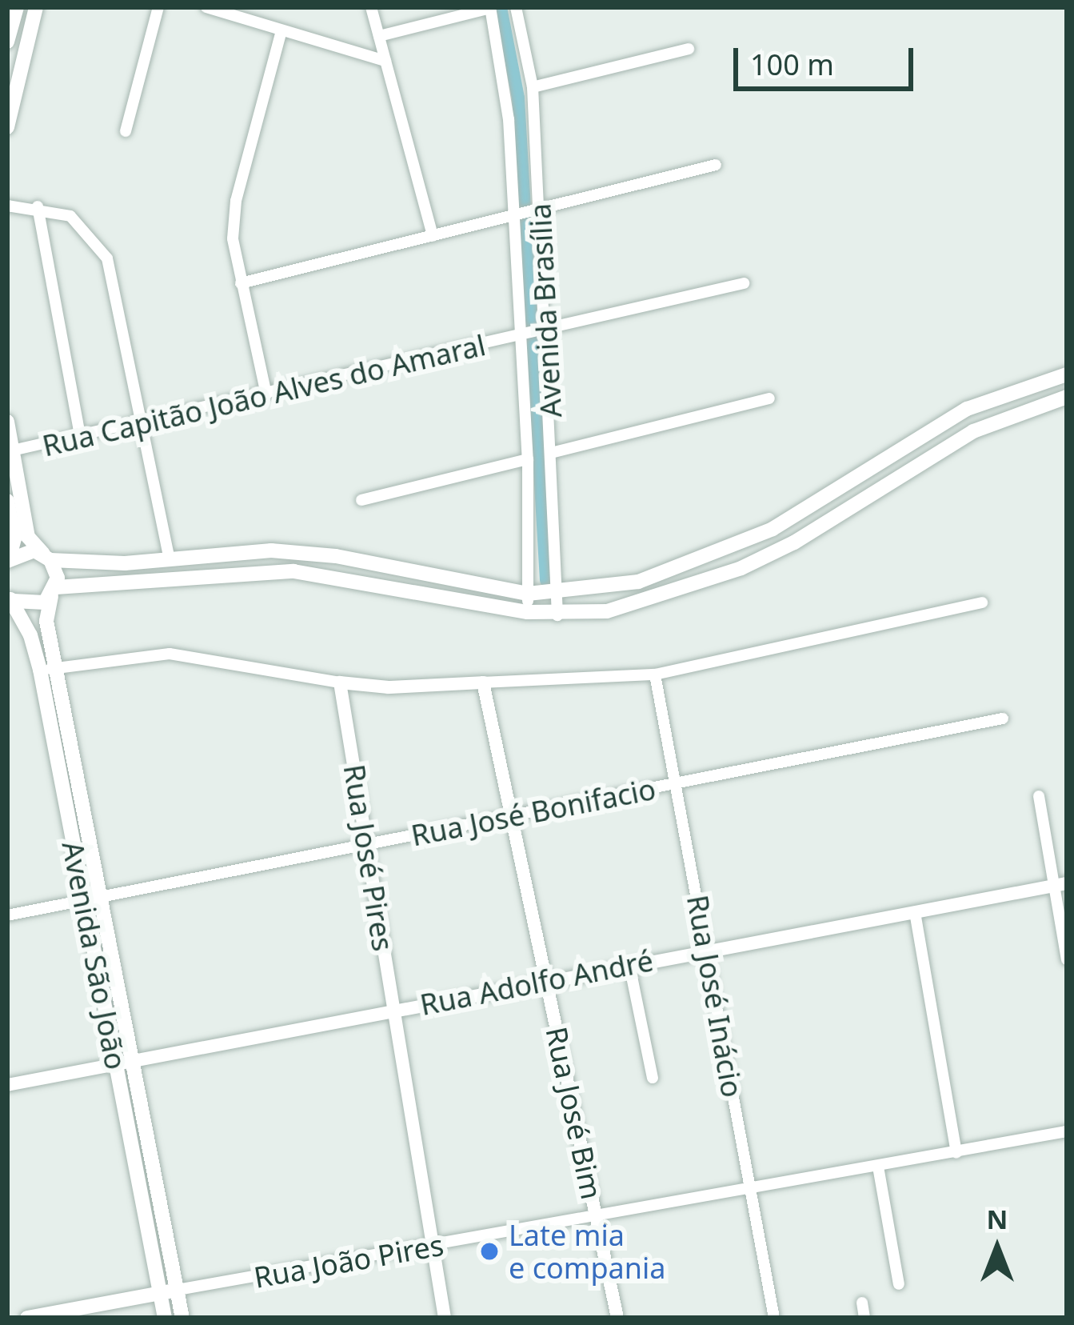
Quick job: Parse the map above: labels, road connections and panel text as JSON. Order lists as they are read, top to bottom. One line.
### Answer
{"streets":{"main road":["Avenida São João","Rua João Pires"],"street":["Avenida Brasília","Rua Capitão João Alves do Amaral","Rua José Bonifacio","Rua José Pires","Rua Adolfo André","Rua José Inácio","Rua José Bim"]},"crossings":[["Avenida Brasília","Rua Capitão João Alves do Amaral"],["Rua José Bonifacio","Rua José Pires"],["Rua José Bonifacio","Avenida São João"],["Rua José Bonifacio","Rua José Inácio"],["Rua José Bonifacio","Rua José Bim"],["Rua José Pires","Rua Adolfo André"],["Rua José Pires","Rua João Pires"],["Avenida São João","Rua Adolfo André"],["Avenida São João","Rua João Pires"],["Rua Adolfo André","Rua José Inácio"],["Rua Adolfo André","Rua José Bim"],["Rua José Inácio","Rua João Pires"],["Rua José Bim","Rua João Pires"]],"places":["Late mia e compania"],"scale_bar":"100 m","north":"top"}
